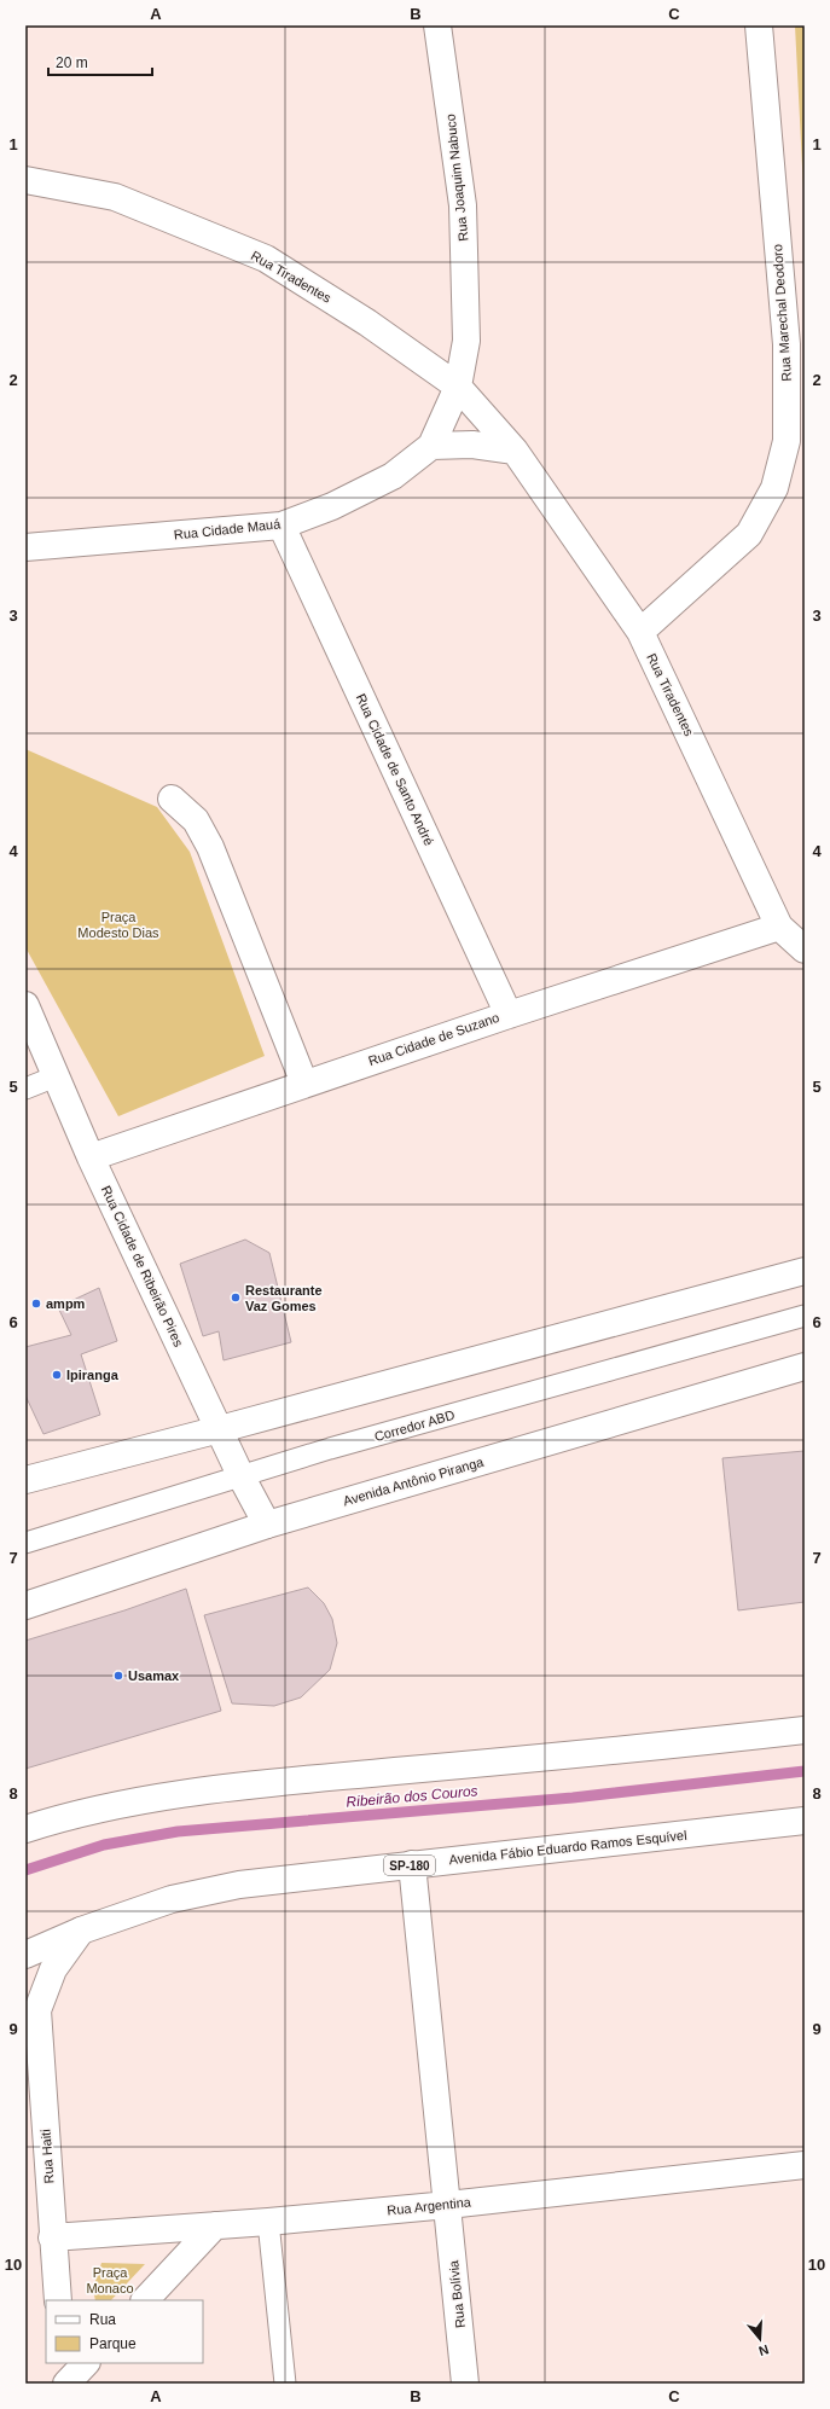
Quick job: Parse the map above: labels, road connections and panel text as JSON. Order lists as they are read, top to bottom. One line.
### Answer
{"streets":{"street":["Rua Joaquim Nabuco","Rua Tiradentes","Rua Marechal Deodoro","Rua Cidade Mauá","Rua Cidade de Santo André","Rua Cidade de Suzano","Rua Cidade de Ribeirão Pires","Avenida Antônio Piranga","Avenida Fábio Eduardo Ramos Esquível","SP-180","Rua Haiti","Rua Argentina","Rua Bolívia"],"lane":["Corredor ABD"]},"crossings":[["Rua Joaquim Nabuco","Rua Tiradentes"],["Rua Joaquim Nabuco","Rua Cidade Mauá"],["Rua Tiradentes","Rua Marechal Deodoro"],["Rua Tiradentes","Rua Cidade Mauá"],["Rua Tiradentes","Rua Cidade de Suzano"],["Rua Cidade Mauá","Rua Cidade de Santo André"],["Rua Cidade de Santo André","Rua Cidade de Suzano"],["Rua Cidade de Suzano","Rua Cidade de Ribeirão Pires"],["Rua Cidade de Ribeirão Pires","Corredor ABD"],["Rua Cidade de Ribeirão Pires","Avenida Antônio Piranga"],["Avenida Fábio Eduardo Ramos Esquível","Rua Haiti"],["Avenida Fábio Eduardo Ramos Esquível","Rua Bolívia"],["Rua Haiti","Rua Argentina"],["Rua Argentina","Rua Bolívia"]],"water":["Ribeirão dos Couros"],"parks":["Praça Modesto Dias","Praça Monaco"],"places":["Restaurante Vaz Gomes","ampm","Ipiranga","Usamax"],"legend":["Rua","Parque"],"scale_bar":"20 m","north":"bottom","grid":{"columns":["A","B","C"],"rows":["1","2","3","4","5","6","7","8","9","10"]}}
